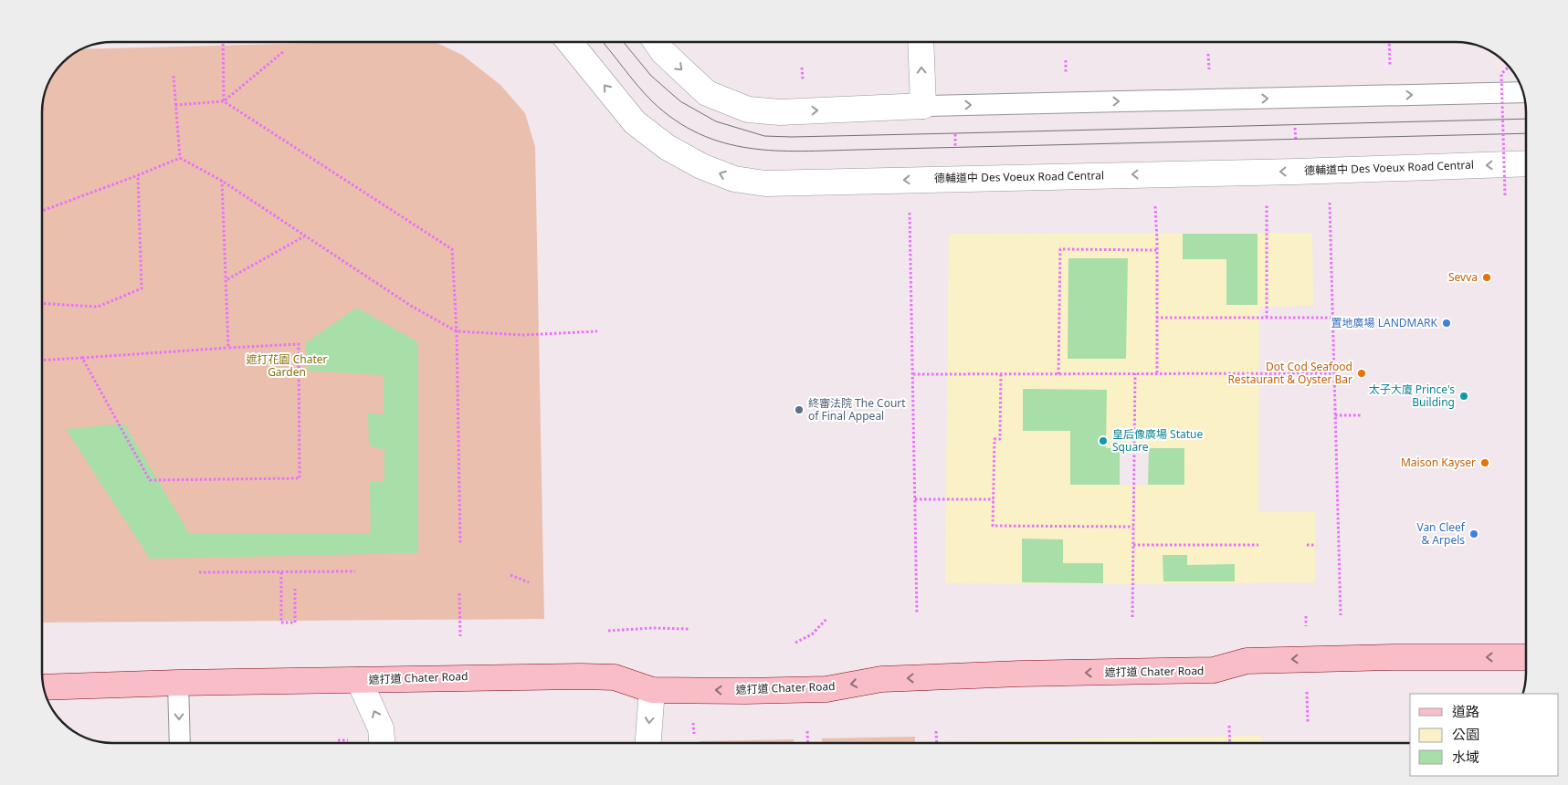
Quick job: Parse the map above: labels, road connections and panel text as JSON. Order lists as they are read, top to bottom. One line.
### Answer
{"streets":{"main road":["遮打道 Chater Road"],"street":["德輔道中 Des Voeux Road Central"]},"one_way":["德輔道中 Des Voeux Road Central","遮打道 Chater Road"],"parks":["遮打花園 Chater Garden"],"places":["Sevva","置地廣場 LANDMARK","Dot Cod Seafood Restaurant & Oyster Bar","太子大廈 Prince's Building","終審法院 The Court of Final Appeal","皇后像廣場 Statue Square","Maison Kayser","Van Cleef & Arpels"],"legend":["道路","公園","水域"]}
